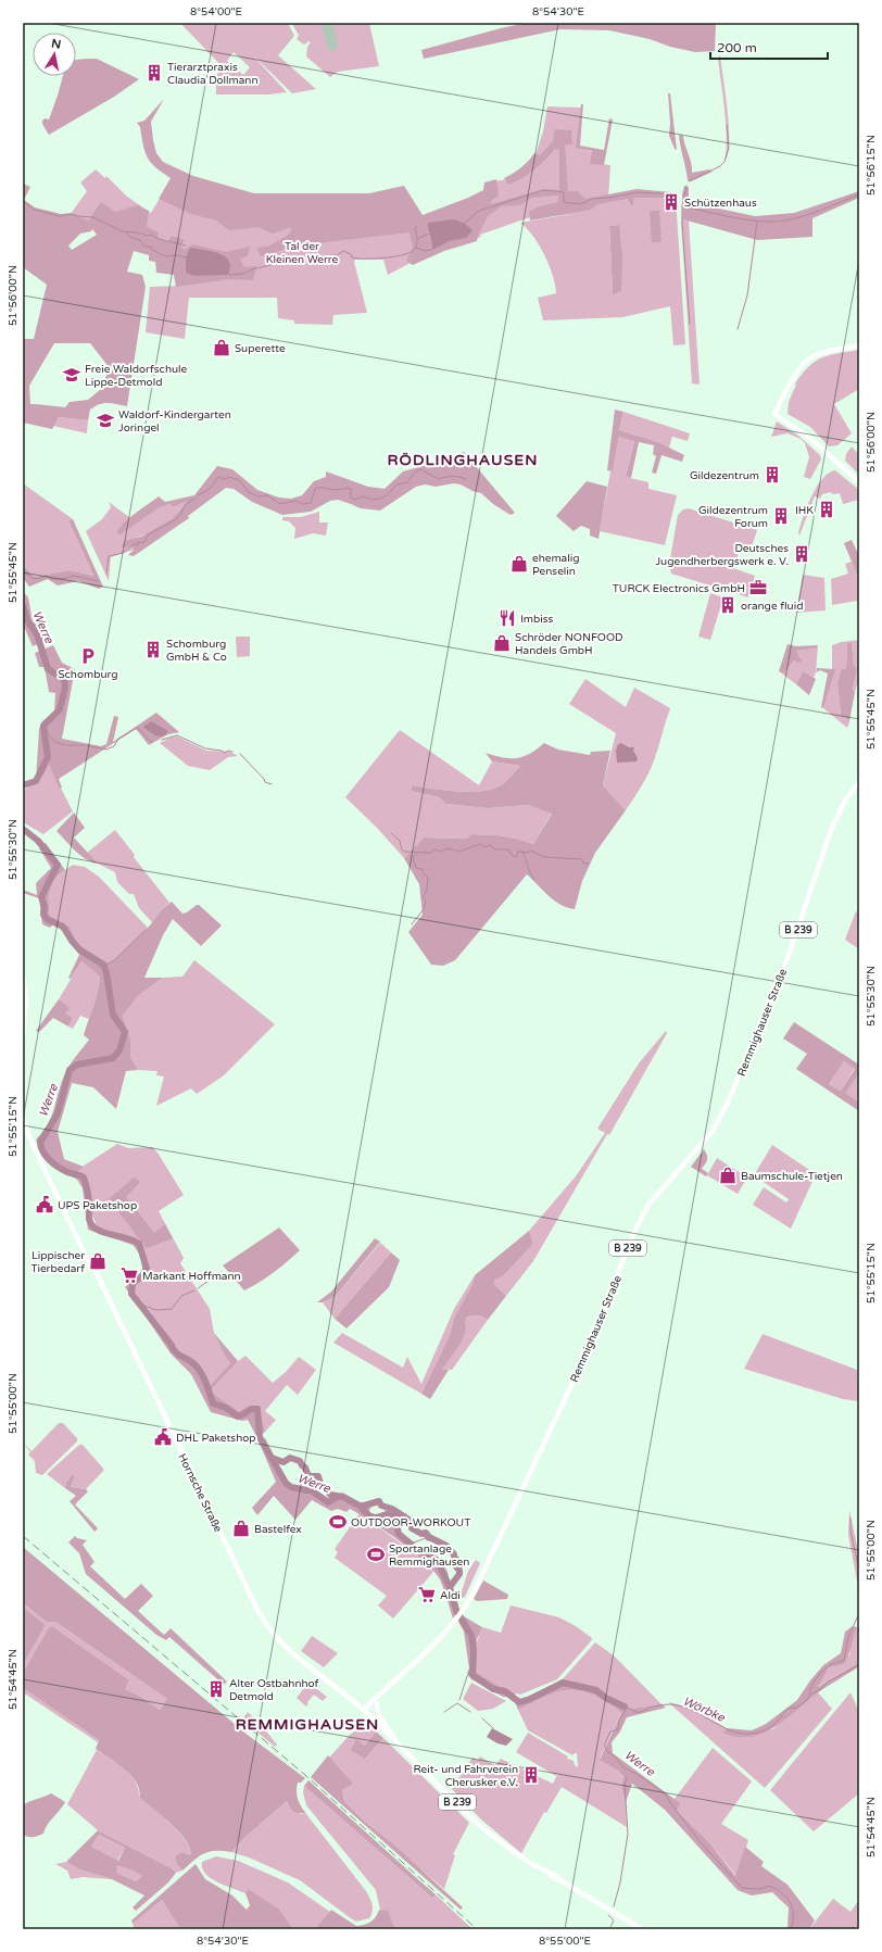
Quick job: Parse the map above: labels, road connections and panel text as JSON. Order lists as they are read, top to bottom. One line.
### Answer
{"streets":{"main road":["B 239","Remmighauser Straße","Hornsche Straße"]},"crossings":[["B 239","Remmighauser Straße"],["B 239","Hornsche Straße"],["Remmighauser Straße","Hornsche Straße"]],"districts":["RÖDLINGHAUSEN","REMMIGHAUSEN"],"water":["Werre","Wörbke"],"parks":["Tal der Kleinen Werre"],"places":{"building":["Tierarztpraxis Claudia Dollmann","Schützenhaus","Gildezentrum","IHK","Gildezentrum Forum","Deutsches Jugendherbergswerk e. V.","orange fluid","Schomburg GmbH & Co","Alter Ostbahnhof Detmold","Reit- und Fahrverein Cherusker e.V."],"shop":["Superette","ehemalig Penselin","Schröder NONFOOD Handels GmbH","Baumschule-Tietjen","Lippischer Tierbedarf","Bastelfex"],"school or university":["Freie Waldorfschule Lippe-Detmold","Waldorf-Kindergarten Joringel"],"office":["TURCK Electronics GmbH"],"restaurant":["Imbiss"],"parking":["Schomburg"],"public building":["UPS Paketshop","DHL Paketshop"],"supermarket":["Markant Hoffmann","Aldi"],"sports":["OUTDOOR-WORKOUT","Sportanlage Remmighausen"]},"scale_bar":"200 m","north":"top","coordinates":["8°54'00\"E","8°54'30\"E","51°56'15\"N","51°56'00\"N","51°55'45\"N","51°55'30\"N","51°55'15\"N","51°55'00\"N","51°54'45\"N","8°55'00\"E"]}
